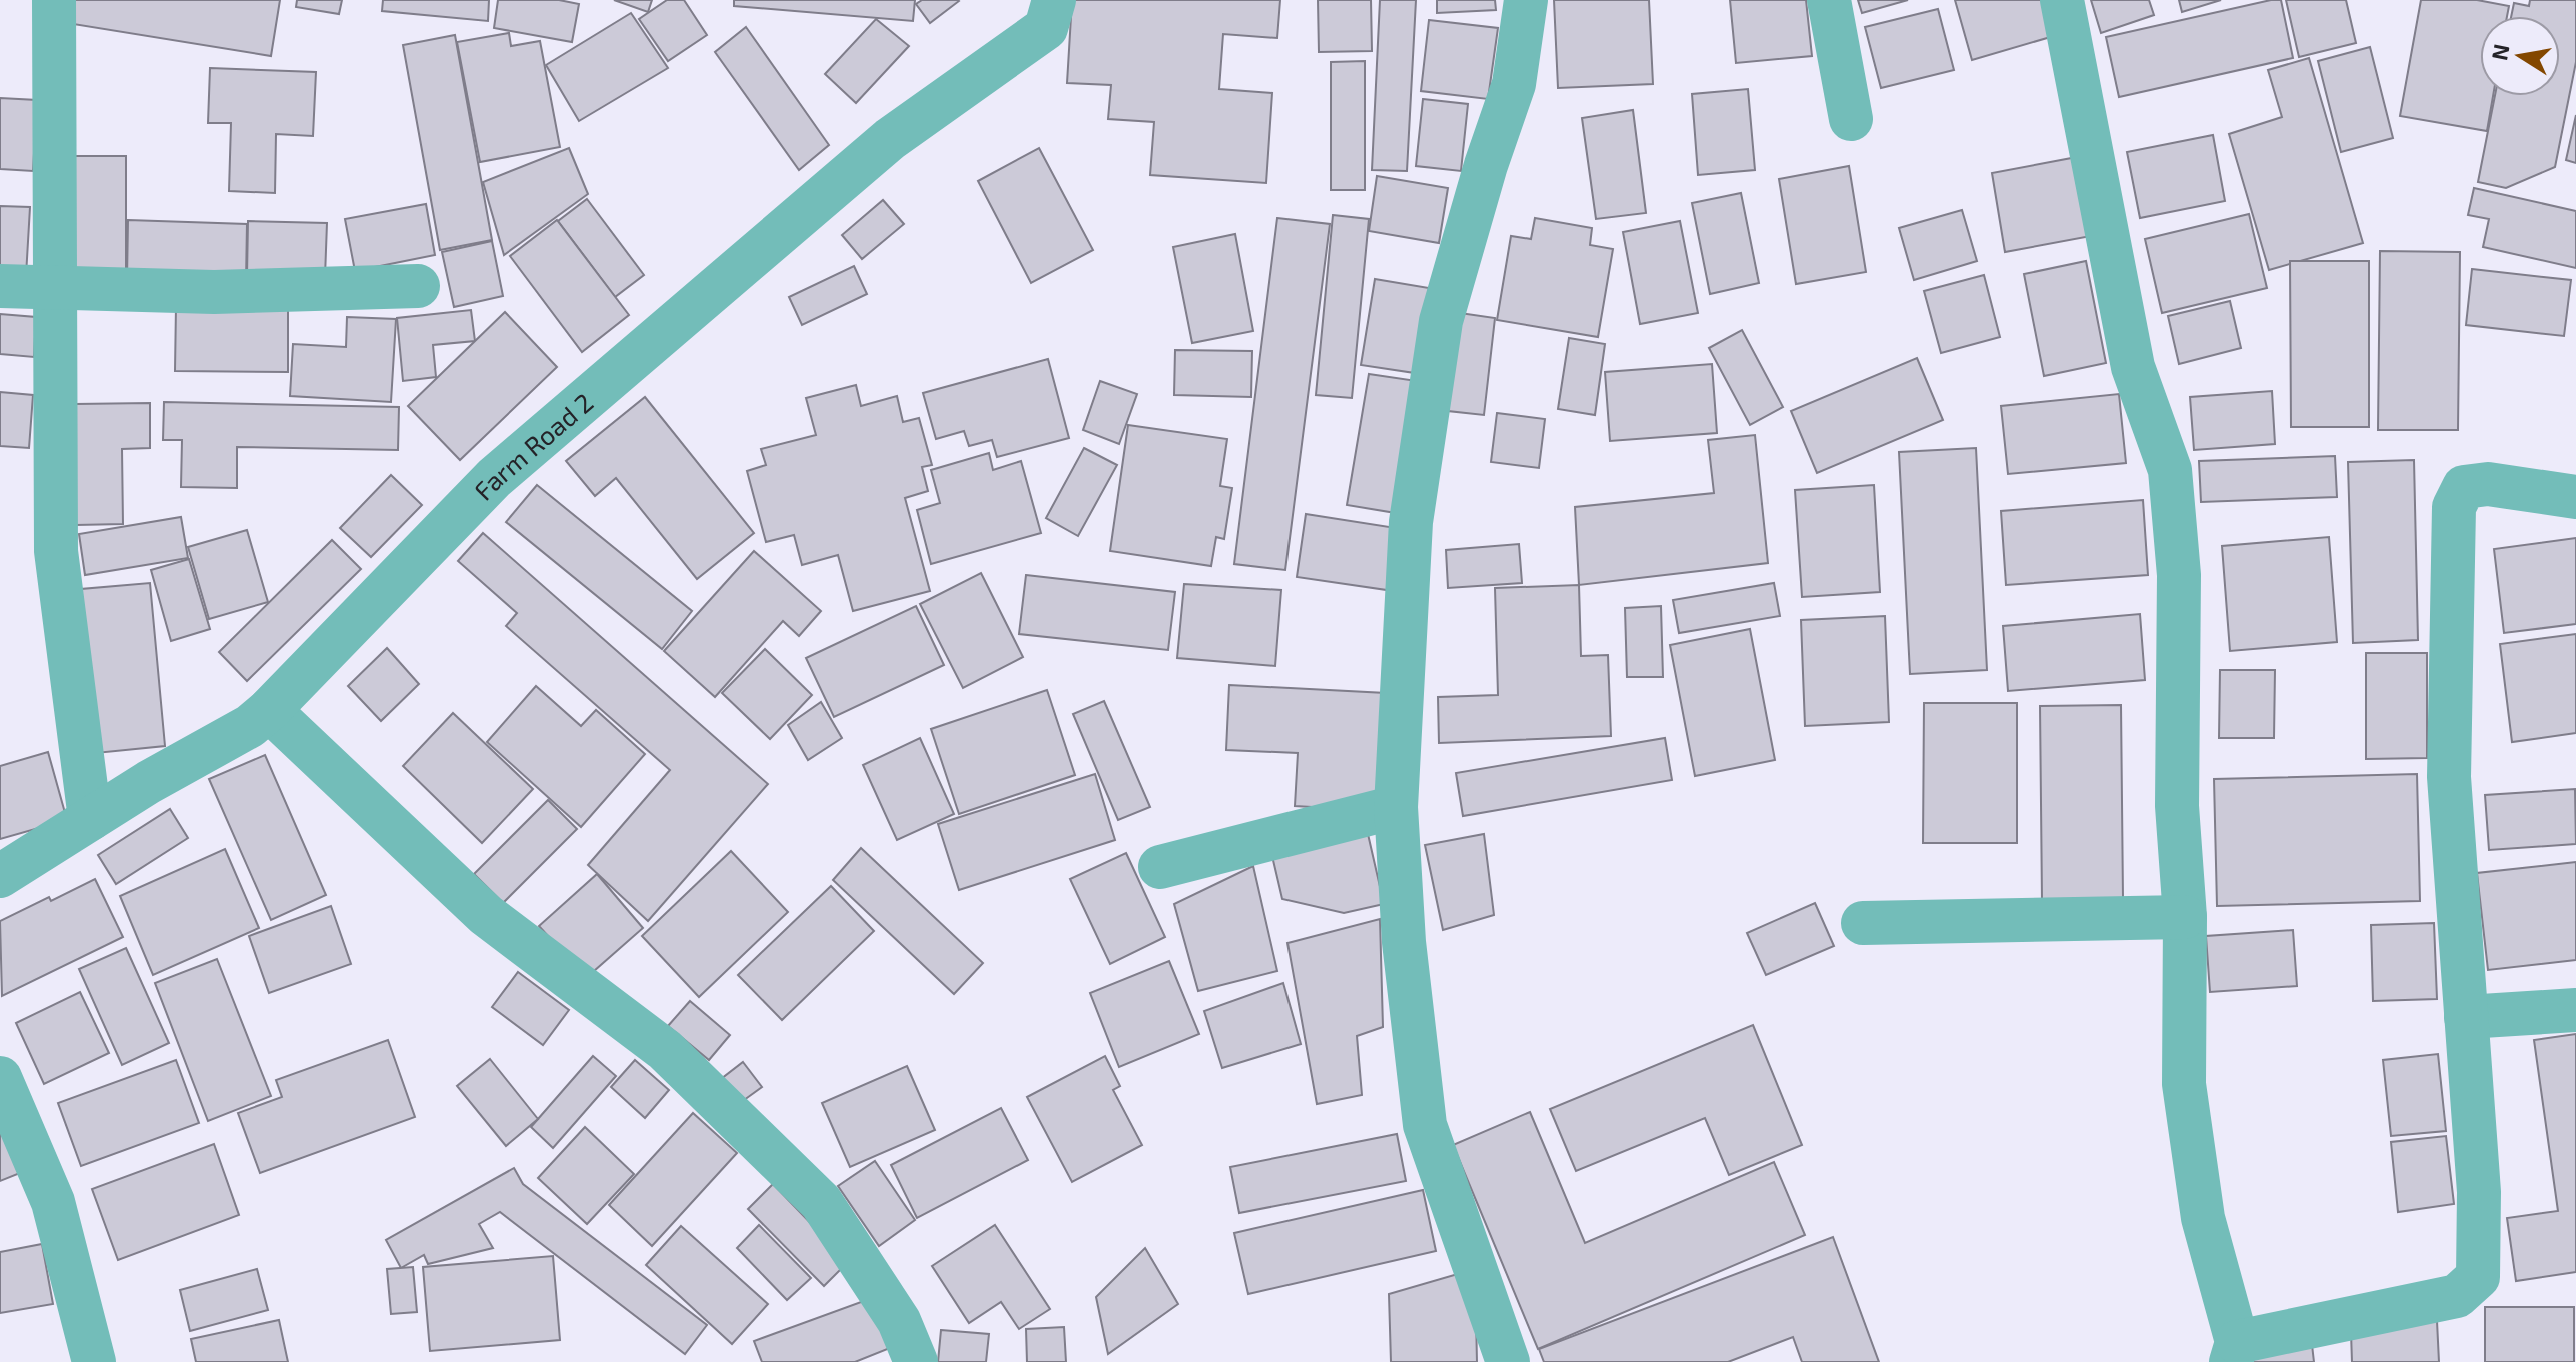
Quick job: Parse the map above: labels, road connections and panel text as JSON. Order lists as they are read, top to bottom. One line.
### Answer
{"streets":{"street":["Farm Road 2"]},"north":"left"}
